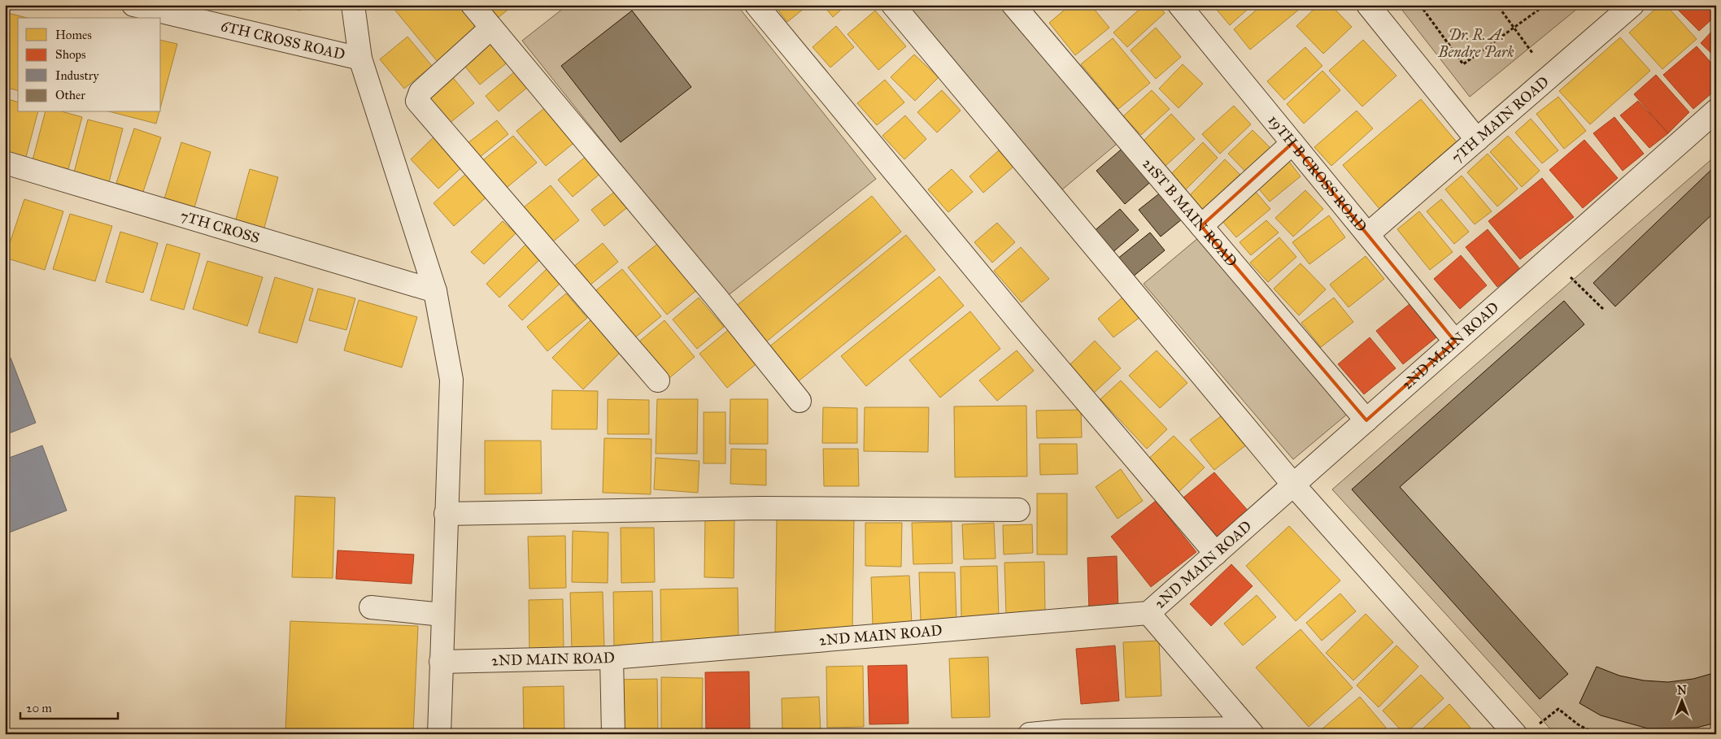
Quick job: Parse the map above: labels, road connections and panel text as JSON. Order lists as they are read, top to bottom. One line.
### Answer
{"streets":{"street":["6TH CROSS ROAD","7TH MAIN ROAD","19TH B CROSS ROAD","21ST B MAIN ROAD","7TH CROSS","2ND MAIN ROAD"]},"crossings":[["7TH MAIN ROAD","19TH B CROSS ROAD"],["19TH B CROSS ROAD","2ND MAIN ROAD"],["21ST B MAIN ROAD","2ND MAIN ROAD"]],"parks":["Dr. R. A. Bendre Park"],"legend":["Homes","Shops","Industry","Other"],"scale_bar":"20 m","north":"top"}
